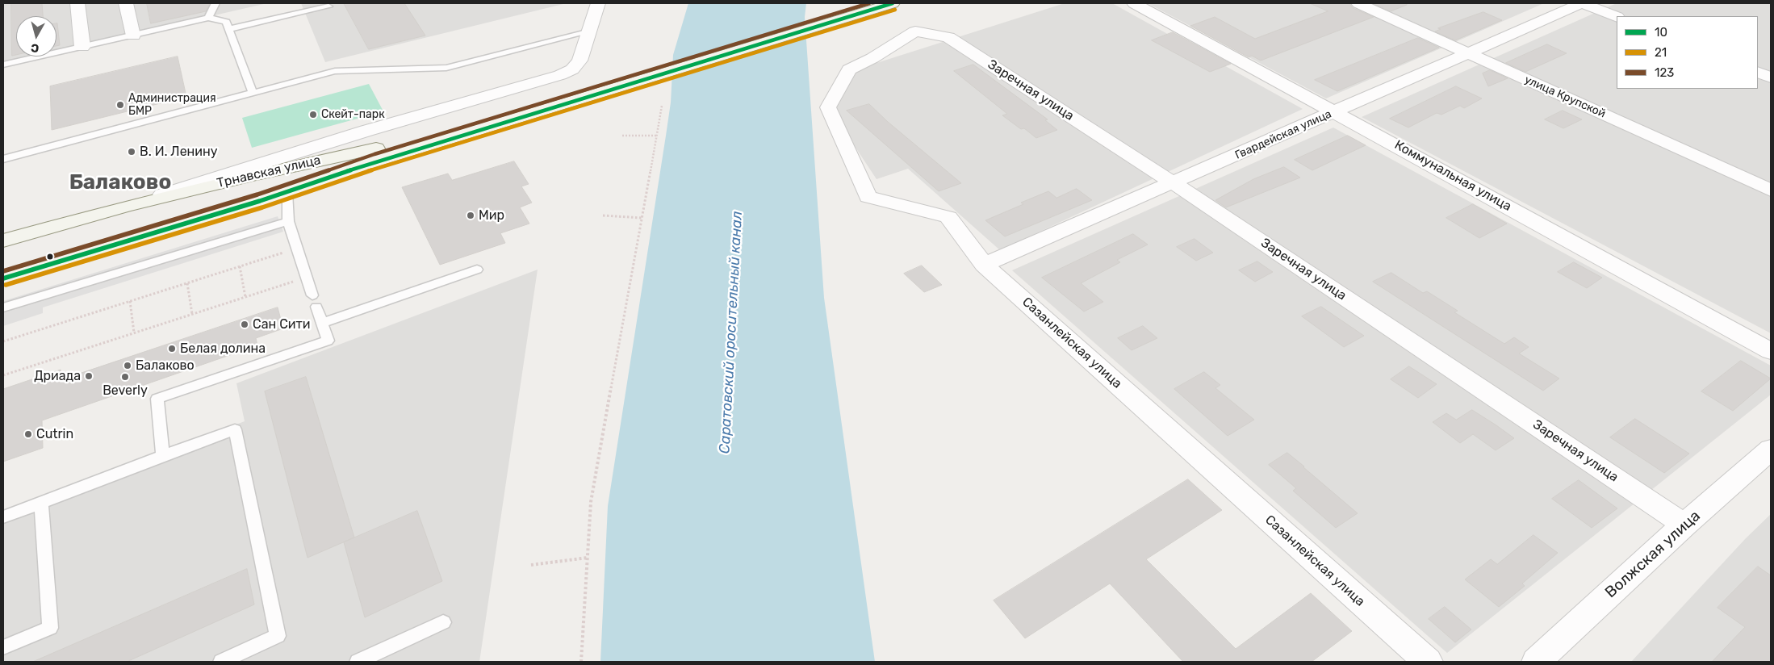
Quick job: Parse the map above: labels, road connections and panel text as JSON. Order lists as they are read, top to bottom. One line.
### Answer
{"streets":{"main road":["Трнавская улица"],"street":["Заречная улица","улица Крупской","Гвардейская улица","Коммунальная улица","Сазанлейская улица","Волжская улица"]},"crossings":[["Заречная улица","Гвардейская улица"],["Заречная улица","Сазанлейская улица"],["Заречная улица","Волжская улица"],["улица Крупской","Гвардейская улица"],["Гвардейская улица","Коммунальная улица"],["Гвардейская улица","Сазанлейская улица"]],"districts":["Балаково"],"water":["Саратовский оросительный канал"],"places":["Администрация БМР","Скейт-парк","В. И. Ленину","Мир","Сан Сити","Белая долина","Балаково","Дриада","Beverly","Cutrin"],"lines":["transit line 10","transit line 123","transit line 21"],"legend":["10","21","123"],"north":"bottom"}
